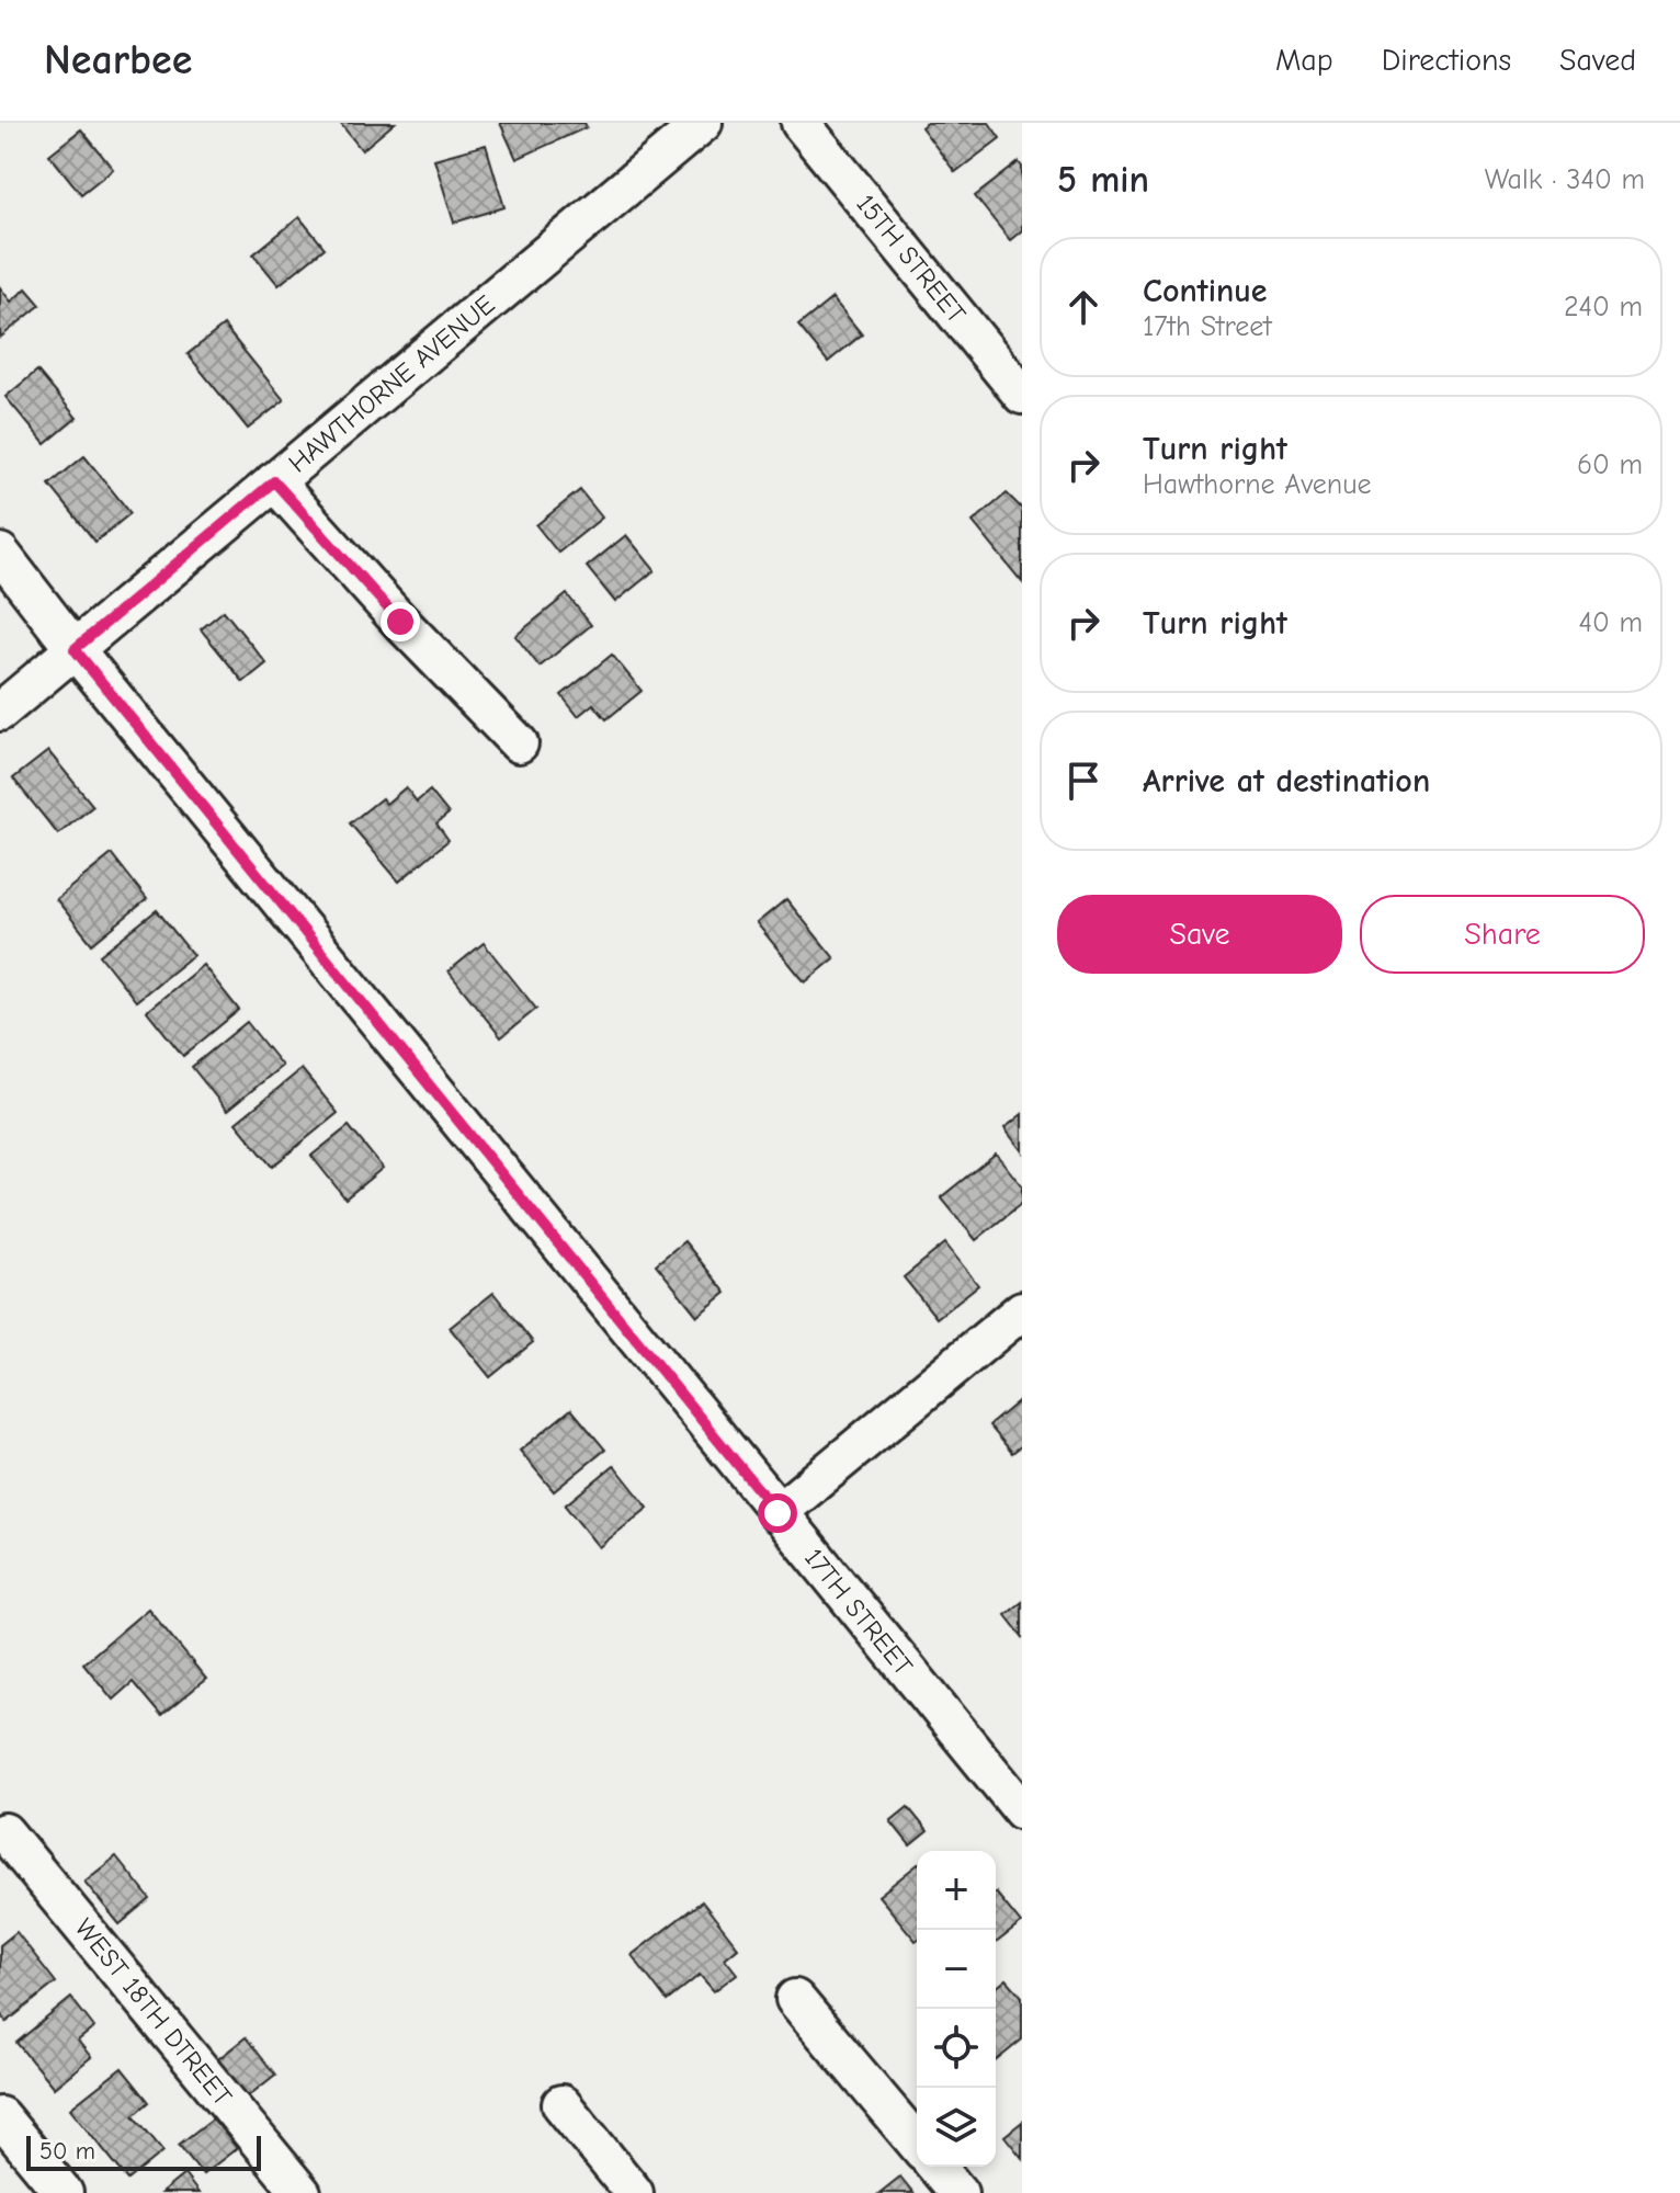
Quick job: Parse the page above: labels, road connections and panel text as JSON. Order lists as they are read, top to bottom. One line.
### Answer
{"streets":{"street":["15TH STREET","HAWTHORNE AVENUE","17TH STREET","WEST 18TH DTREET"]},"crossings":[["HAWTHORNE AVENUE","17TH STREET"]],"scale_bar":"50 m","page":{"header":"Nearbee","nav":["Map","Directions","Saved"],"heading":["5 min","Walk · 340 m"],"list":[["Continue","17th Street","240 m"],["Turn right","Hawthorne Avenue","60 m"],["Turn right","40 m"],"Arrive at destination"],"buttons":["Save","Share"],"map_buttons":["+","−"],"scale":"50 m"}}
